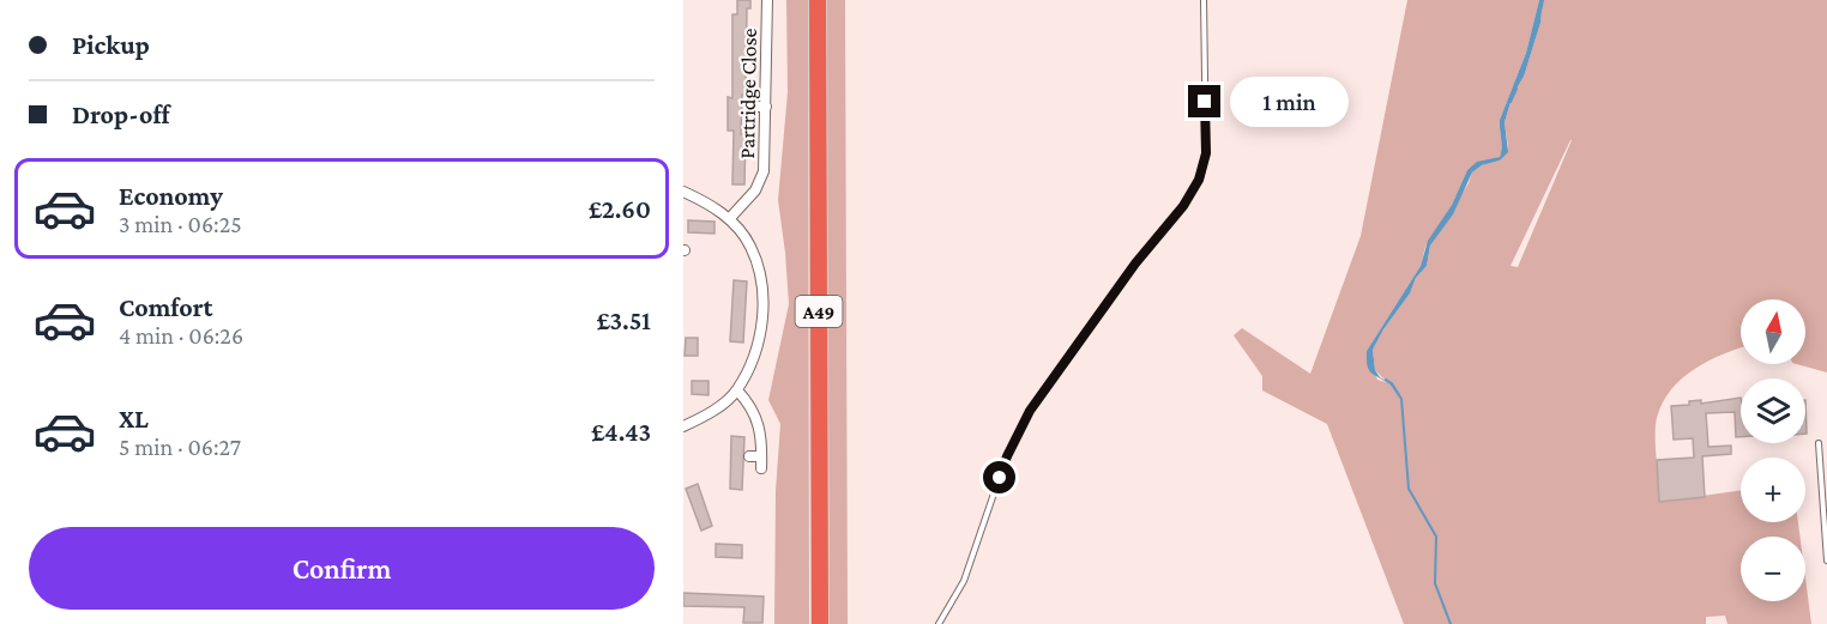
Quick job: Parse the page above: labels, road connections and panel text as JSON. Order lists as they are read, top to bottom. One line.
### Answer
{"streets":{"highway":["A49"],"street":["Partridge Close"]},"north":"top","page":{"banner":["Pickup","Drop-off"],"bubble":"1 min","list":[{"name":"Economy","note":"3 min · 06:25","value":"£2.60"},{"name":"Comfort","note":"4 min · 06:26","value":"£3.51"},{"name":"XL","note":"5 min · 06:27","value":"£4.43"}],"map_buttons":["+","−"],"buttons":"Confirm"}}
